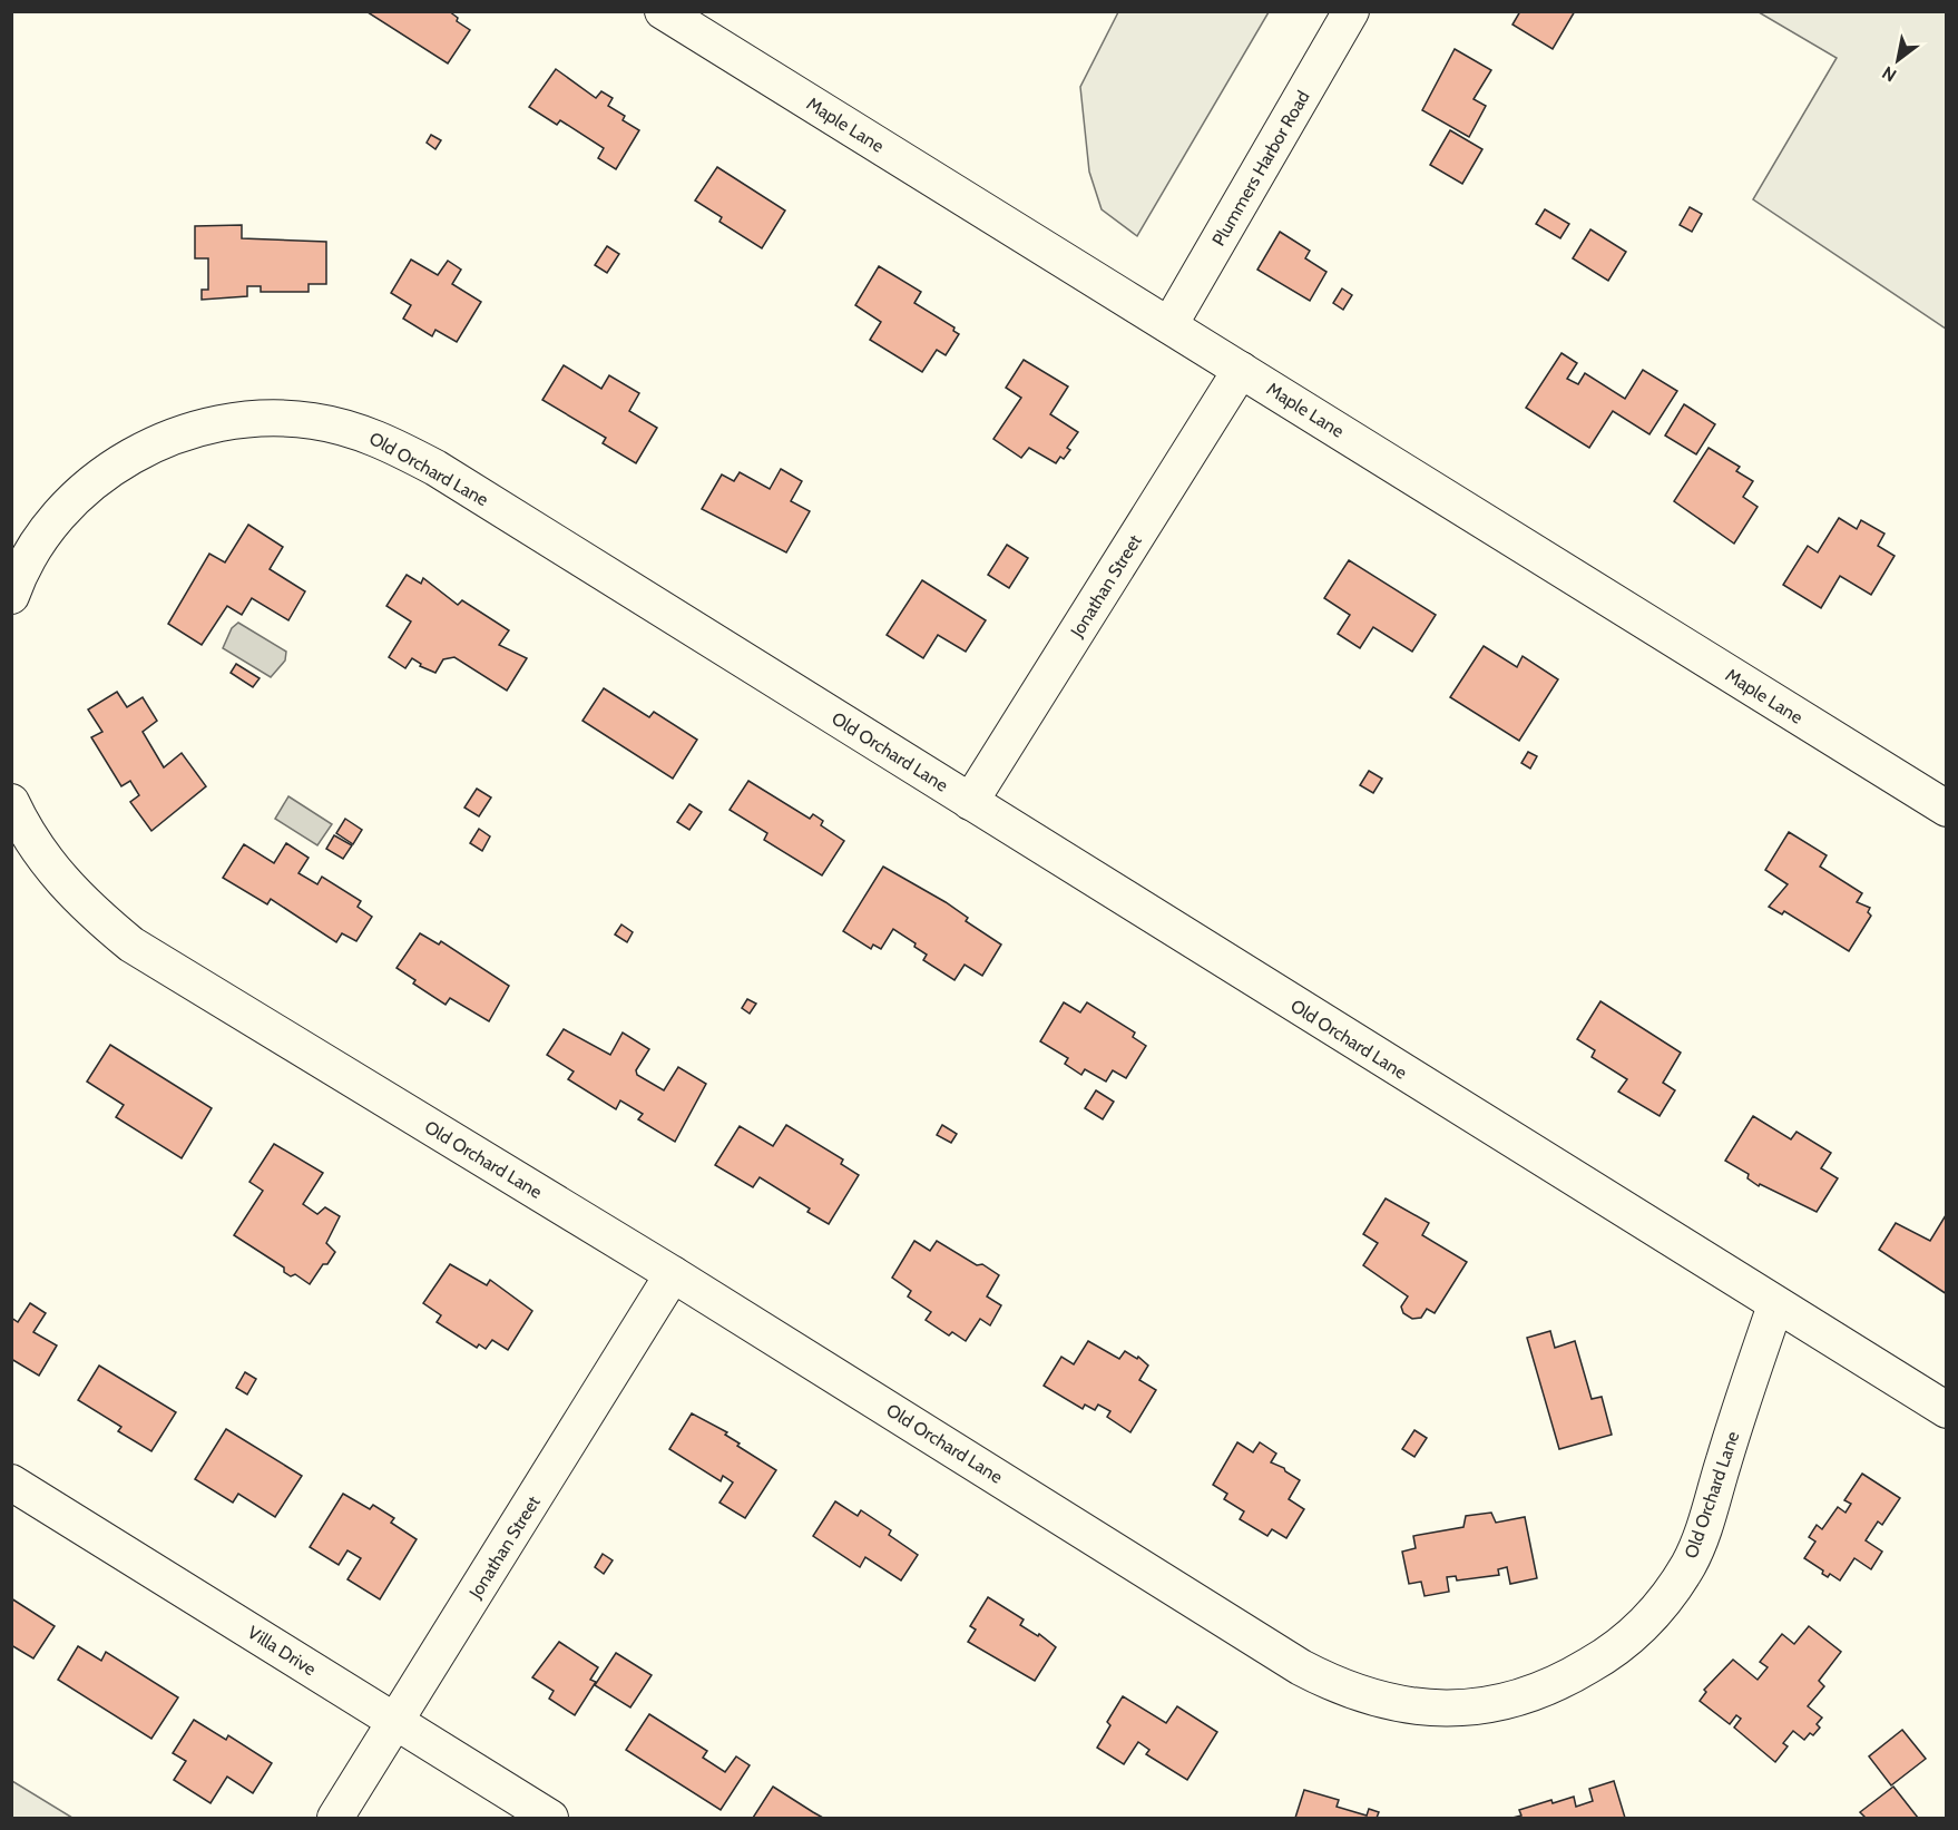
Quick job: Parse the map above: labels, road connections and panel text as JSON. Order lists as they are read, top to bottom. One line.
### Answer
{"streets":{"street":["Maple Lane","Plummers Harbor Road","Old Orchard Lane","Jonathan Street","Villa Drive"]},"crossings":[["Maple Lane","Plummers Harbor Road"],["Maple Lane","Jonathan Street"],["Old Orchard Lane","Jonathan Street"],["Jonathan Street","Villa Drive"]],"north":"bottom left"}
